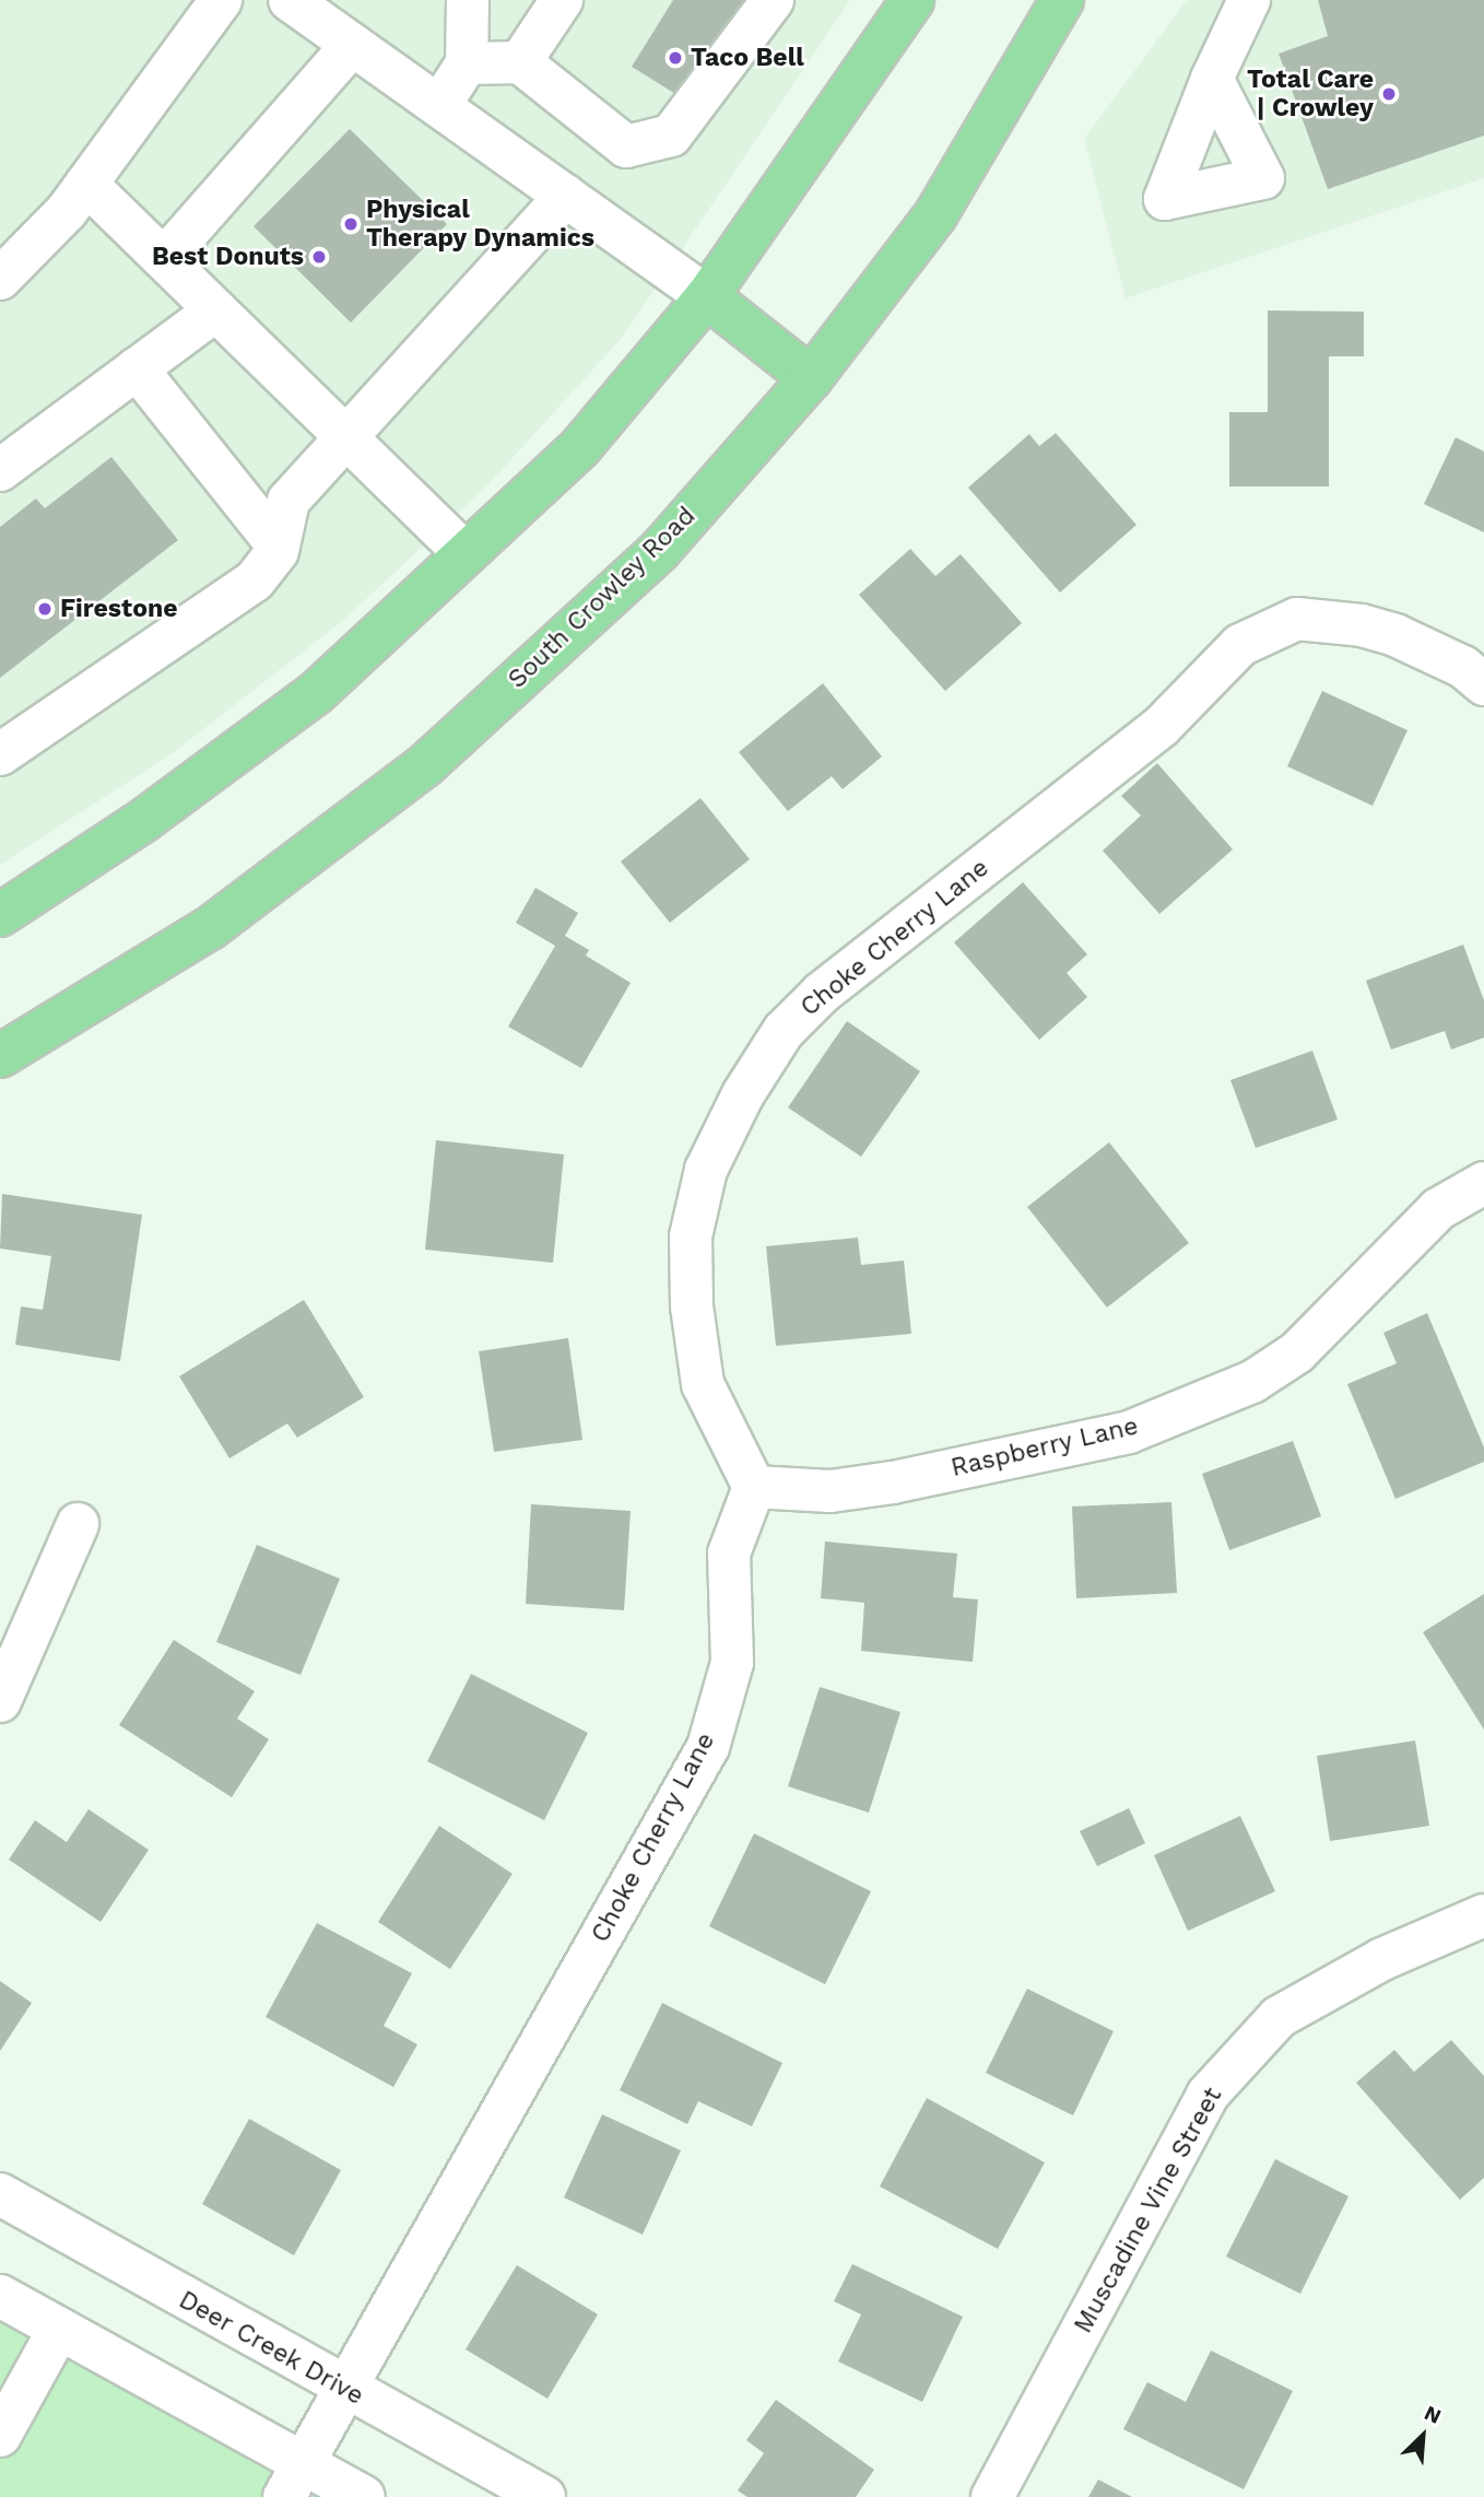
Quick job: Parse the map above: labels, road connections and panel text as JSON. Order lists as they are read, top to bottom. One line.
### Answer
{"streets":{"main road":["South Crowley Road"],"street":["Choke Cherry Lane","Raspberry Lane","Muscadine Vine Street","Deer Creek Drive"]},"crossings":[["Choke Cherry Lane","Raspberry Lane"],["Choke Cherry Lane","Deer Creek Drive"]],"places":["Taco Bell","Total Care | Crowley","Physical Therapy Dynamics","Best Donuts","Firestone"],"north":"top right"}
